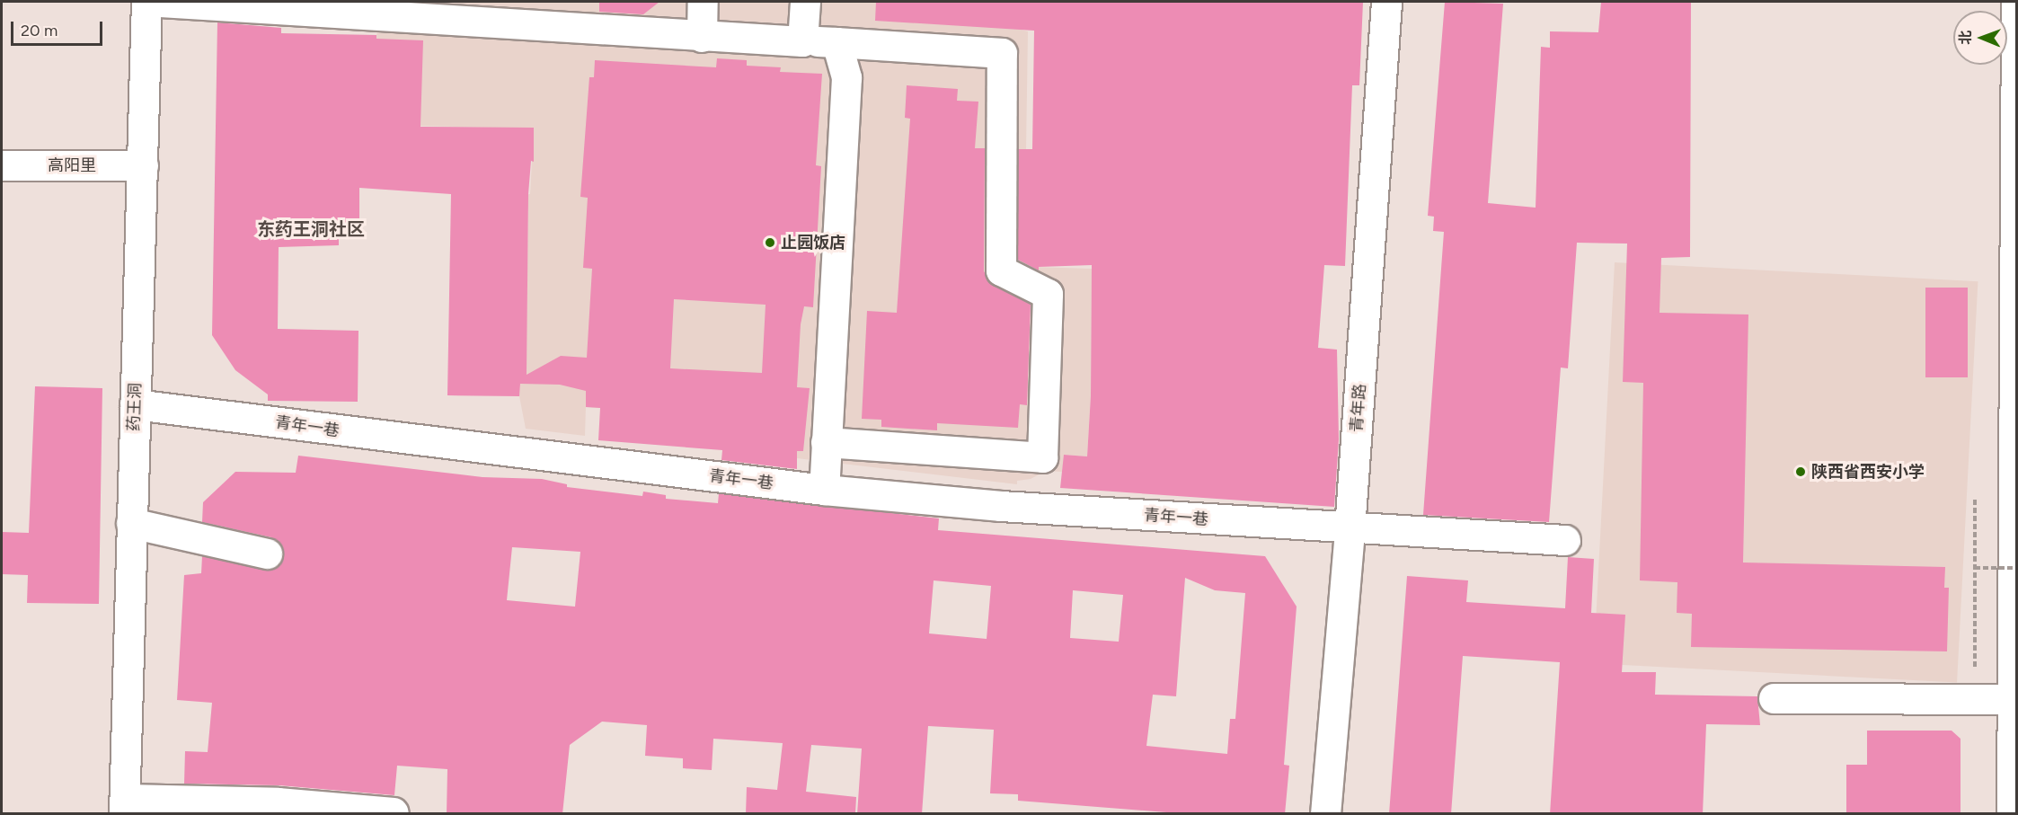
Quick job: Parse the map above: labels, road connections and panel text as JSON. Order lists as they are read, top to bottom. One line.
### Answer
{"streets":{"street":["高阳里","药王洞","青年路","青年一巷"]},"crossings":[["高阳里","药王洞"],["药王洞","青年一巷"],["青年路","青年一巷"]],"districts":["东药王洞社区"],"places":["止园饭店","陕西省西安小学"],"scale_bar":"20 m","north":"left"}
